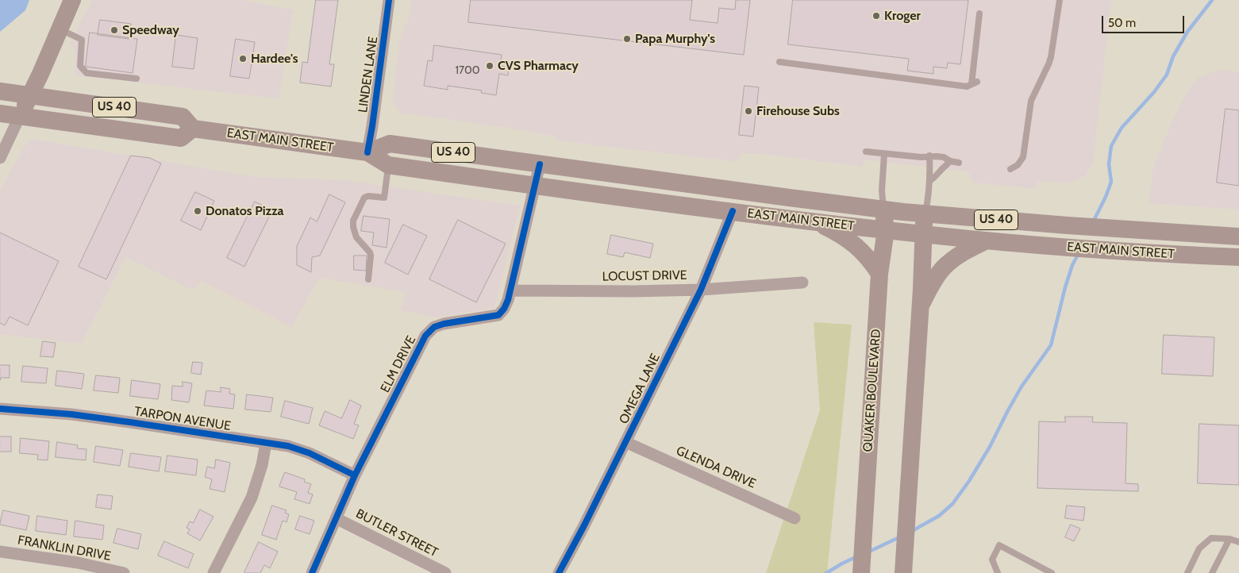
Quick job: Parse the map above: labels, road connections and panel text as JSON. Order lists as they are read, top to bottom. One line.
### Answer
{"streets":{"main road":["US 40","EAST MAIN STREET","QUAKER BOULEVARD"],"street":["LINDEN LANE","LOCUST DRIVE","ELM DRIVE","OMEGA LANE","TARPON AVENUE","GLENDA DRIVE","BUTLER STREET","FRANKLIN DRIVE"]},"crossings":[["LINDEN LANE","EAST MAIN STREET"],["US 40","EAST MAIN STREET"],["EAST MAIN STREET","ELM DRIVE"],["EAST MAIN STREET","OMEGA LANE"],["EAST MAIN STREET","QUAKER BOULEVARD"],["LOCUST DRIVE","ELM DRIVE"],["LOCUST DRIVE","OMEGA LANE"],["ELM DRIVE","TARPON AVENUE"],["ELM DRIVE","BUTLER STREET"],["OMEGA LANE","GLENDA DRIVE"]],"places":["Kroger","Speedway","Papa Murphy's","Hardee's","CVS Pharmacy","Firehouse Subs","Donatos Pizza"],"house_numbers":["1700"],"scale_bar":"50 m"}
